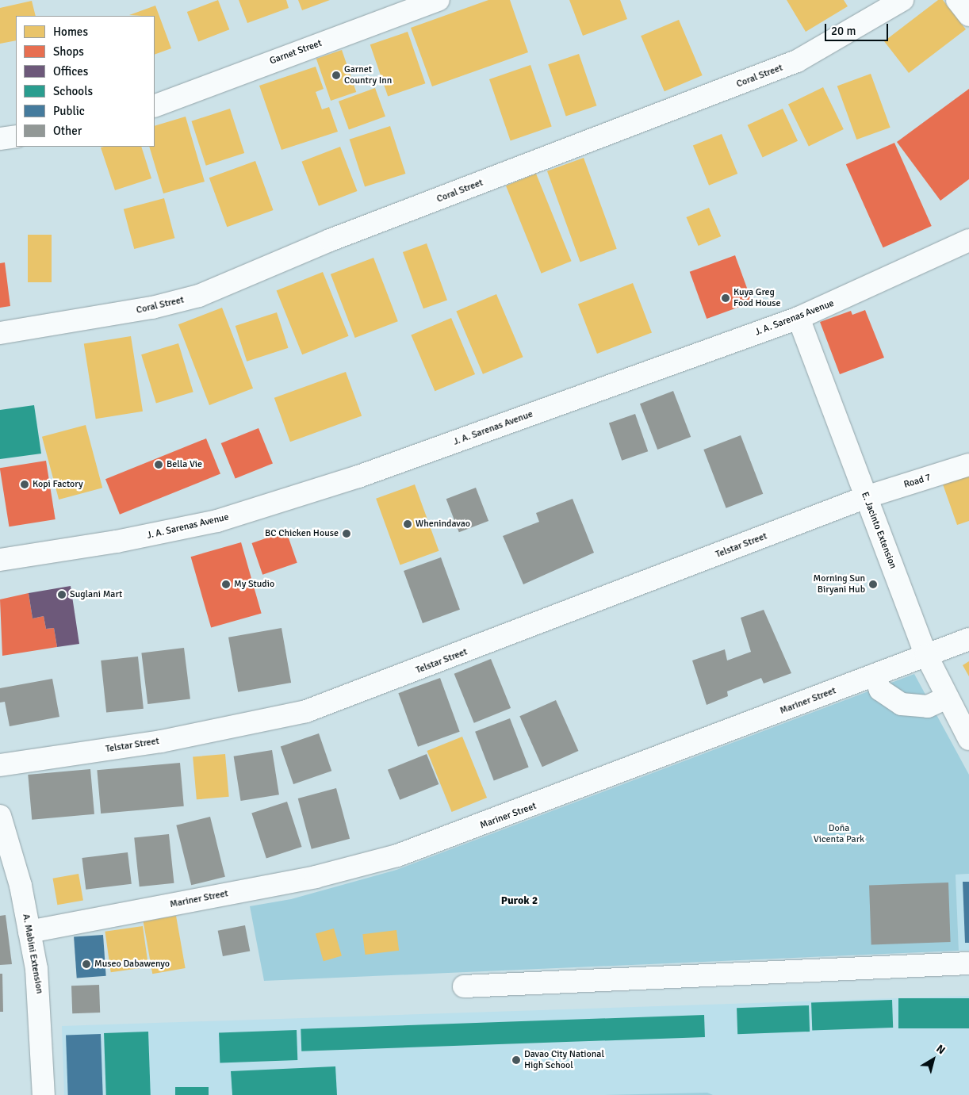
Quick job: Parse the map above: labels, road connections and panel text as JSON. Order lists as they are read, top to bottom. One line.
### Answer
{"streets":{"street":["Garnet Street","Coral Street","J. A. Sarenas Avenue","Road 7","E. Jacinto Extension","Telstar Street","Mariner Street","A. Mabini Extension"]},"crossings":[["J. A. Sarenas Avenue","E. Jacinto Extension"],["Road 7","E. Jacinto Extension"],["Road 7","Telstar Street"],["E. Jacinto Extension","Telstar Street"],["E. Jacinto Extension","Mariner Street"],["Mariner Street","A. Mabini Extension"]],"districts":["Purok 2"],"parks":["Doña Vicenta Park"],"places":["Garnet Country Inn","Kuya Greg Food House","Bella Vie","Kopi Factory","Whenindavao","BC Chicken House","My Studio","Morning Sun Biryani Hub","Suglani Mart","Museo Dabawenyo","Davao City National High School"],"legend":["Homes","Shops","Offices","Schools","Public","Other"],"scale_bar":"20 m","north":"top right"}
